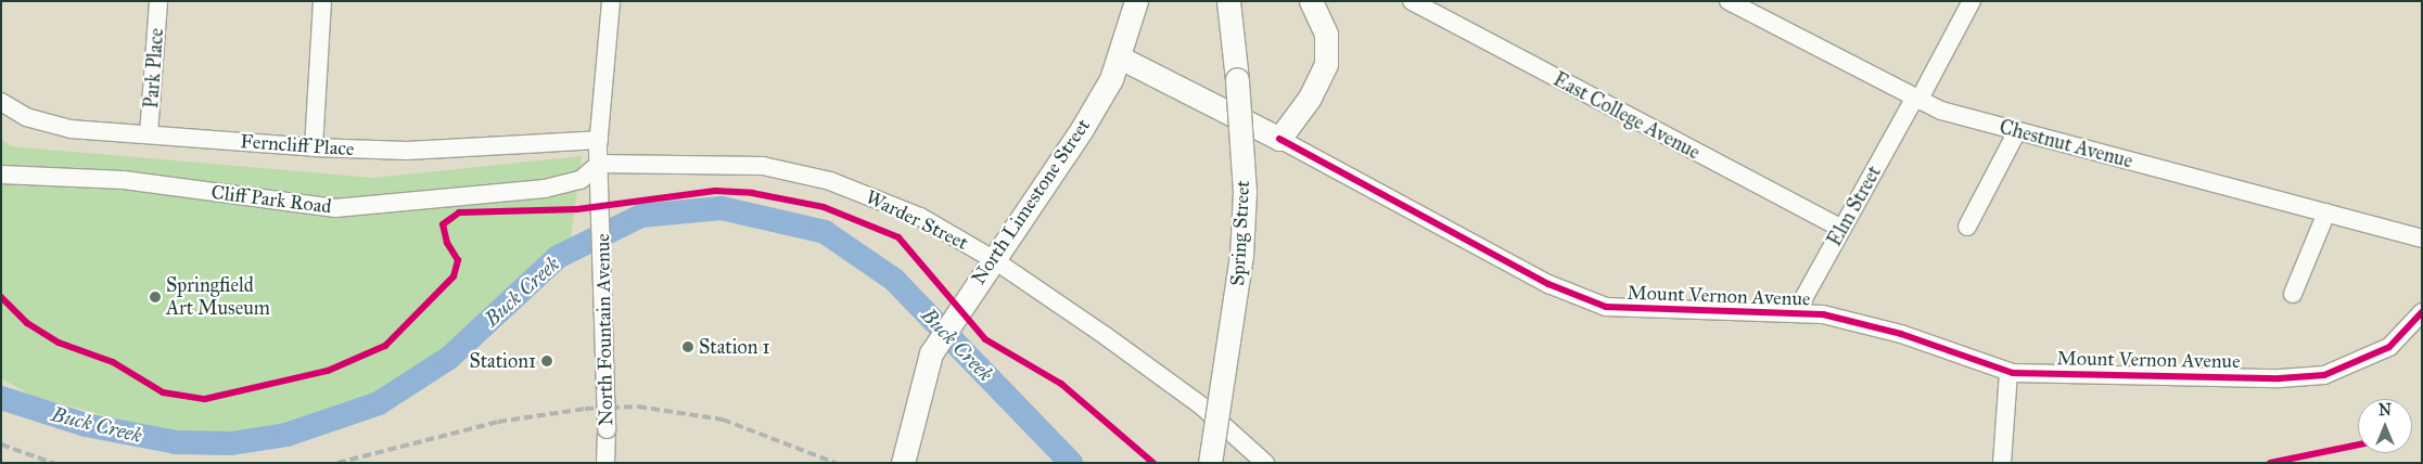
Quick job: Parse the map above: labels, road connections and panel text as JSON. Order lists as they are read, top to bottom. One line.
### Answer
{"streets":{"main road":["North Limestone Street","Spring Street","Mount Vernon Avenue"],"street":["Park Place","East College Avenue","Chestnut Avenue","Ferncliff Place","Cliff Park Road","Elm Street","Warder Street","North Fountain Avenue"]},"crossings":[["Park Place","Ferncliff Place"],["East College Avenue","Elm Street"],["Chestnut Avenue","Elm Street"],["Ferncliff Place","North Fountain Avenue"],["Cliff Park Road","Warder Street"],["Cliff Park Road","North Fountain Avenue"],["North Limestone Street","Warder Street"],["North Limestone Street","Mount Vernon Avenue"],["Elm Street","Mount Vernon Avenue"],["Warder Street","North Fountain Avenue"]],"water":["Buck Creek"],"places":["Springfield Art Museum","Station 1","Station1"],"north":"top"}
